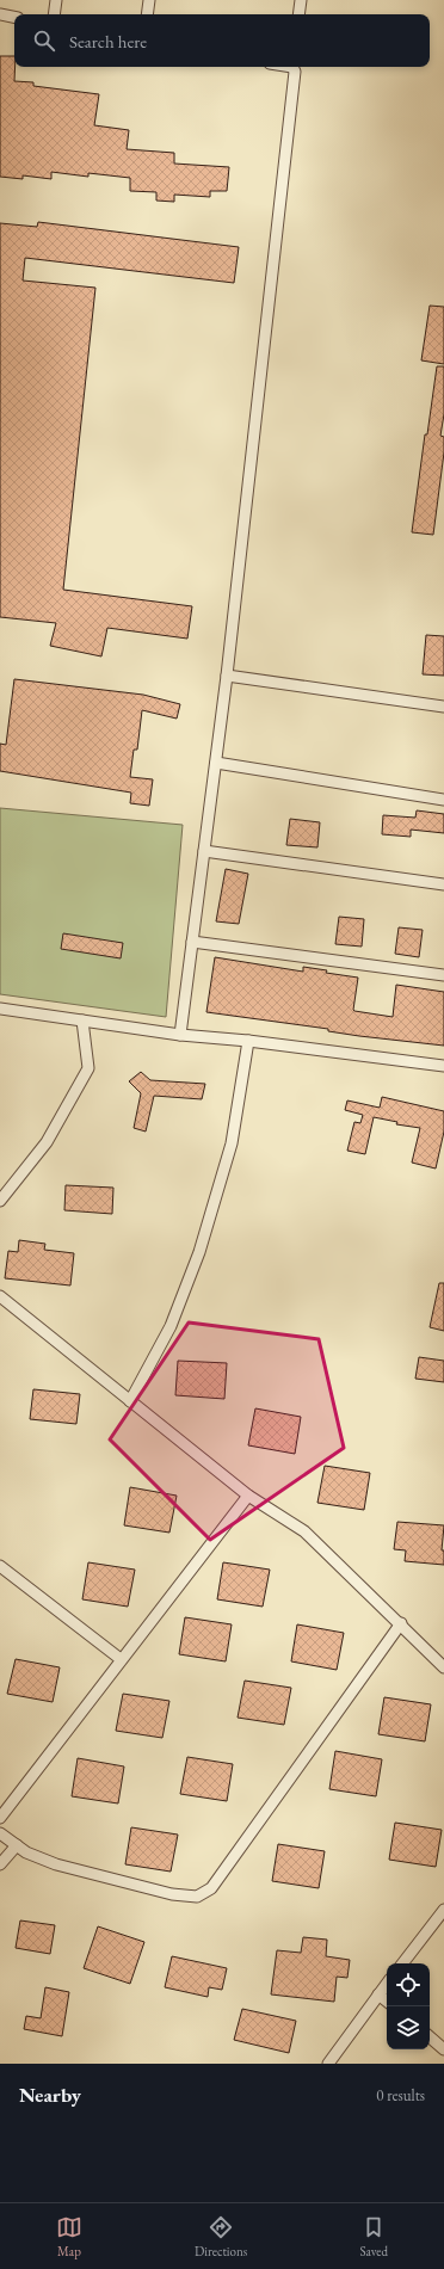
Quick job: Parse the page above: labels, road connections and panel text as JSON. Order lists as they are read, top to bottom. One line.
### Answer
{"page":{"search":"Search here","heading":["Nearby","0 results"],"nav":["Map","Directions","Saved"]}}
